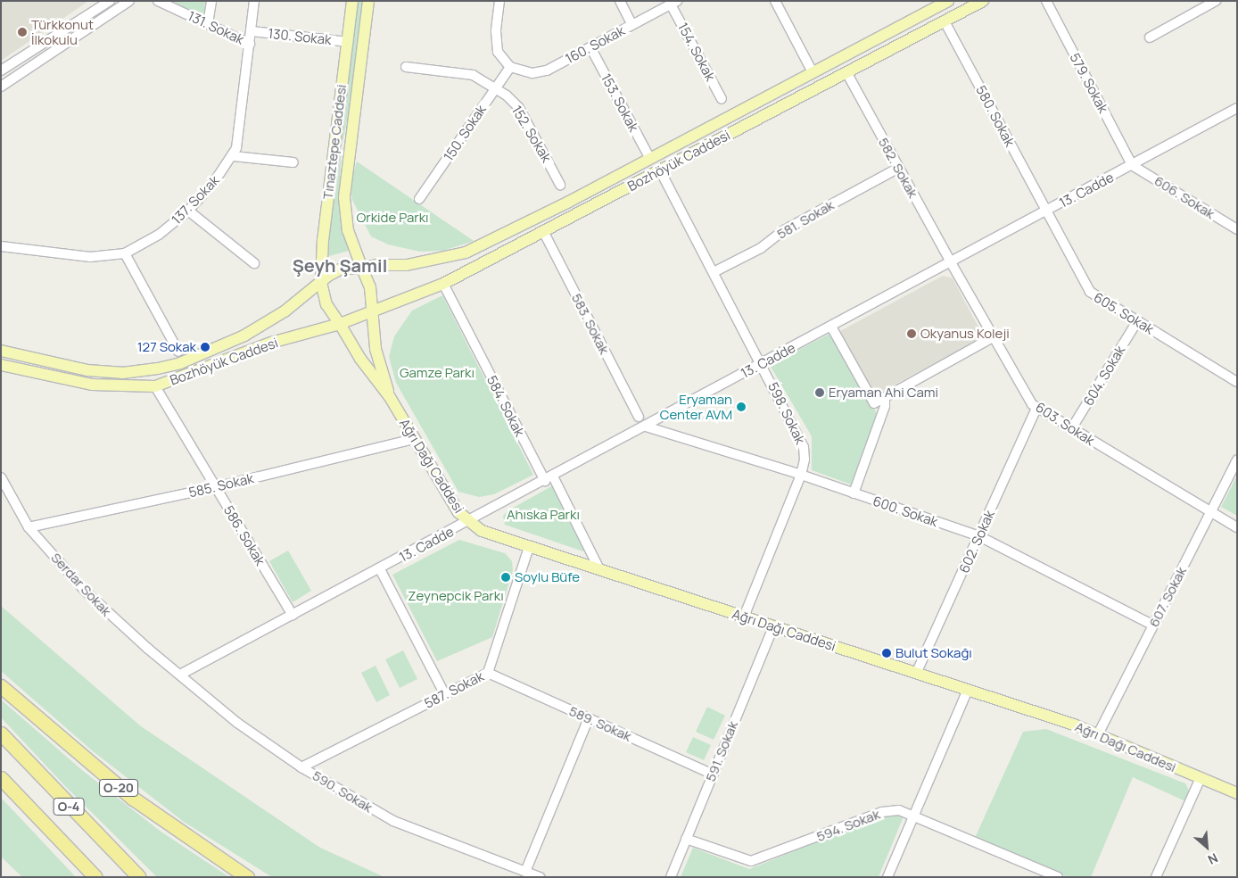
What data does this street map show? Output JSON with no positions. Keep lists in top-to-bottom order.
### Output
{
  "streets": {
    "highway": ["O-20", "O-4"],
    "main road": ["Tınaztepe Caddesi", "Bozhöyük Caddesi", "Ağrı Dağı Caddesi"],
    "street": [
      "131. Sokak",
      "130. Sokak",
      "160. Sokak",
      "154. Sokak",
      "579. Sokak",
      "153. Sokak",
      "580. Sokak",
      "150. Sokak",
      "152. Sokak",
      "582. Sokak",
      "13. Cadde",
      "606. Sokak",
      "137. Sokak",
      "581. Sokak",
      "605. Sokak",
      "583. Sokak",
      "604. Sokak",
      "584. Sokak",
      "598. Sokak",
      "603. Sokak",
      "585. Sokak",
      "600. Sokak",
      "586. Sokak",
      "602. Sokak",
      "Serdar Sokak",
      "607. Sokak",
      "587. Sokak",
      "589. Sokak",
      "591. Sokak",
      "590. Sokak",
      "594. Sokak"
    ]
  },
  "crossings": [
    ["131. Sokak", "137. Sokak"],
    ["130. Sokak", "Tınaztepe Caddesi"],
    ["130. Sokak", "137. Sokak"],
    ["160. Sokak", "154. Sokak"],
    ["160. Sokak", "153. Sokak"],
    ["160. Sokak", "150. Sokak"],
    ["579. Sokak", "13. Cadde"],
    ["579. Sokak", "606. Sokak"],
    ["153. Sokak", "Bozhöyük Caddesi"],
    ["580. Sokak", "Bozhöyük Caddesi"],
    ["580. Sokak", "13. Cadde"],
    ["580. Sokak", "605. Sokak"],
    ["150. Sokak", "152. Sokak"],
    ["Tınaztepe Caddesi", "Bozhöyük Caddesi"],
    ["Tınaztepe Caddesi", "Ağrı Dağı Caddesi"],
    ["Bozhöyük Caddesi", "582. Sokak"],
    ["Bozhöyük Caddesi", "583. Sokak"],
    ["Bozhöyük Caddesi", "584. Sokak"],
    ["Bozhöyük Caddesi", "598. Sokak"],
    ["Bozhöyük Caddesi", "Ağrı Dağı Caddesi"],
    ["Bozhöyük Caddesi", "586. Sokak"],
    ["582. Sokak", "13. Cadde"],
    ["582. Sokak", "581. Sokak"],
    ["582. Sokak", "603. Sokak"],
    ["13. Cadde", "606. Sokak"],
    ["13. Cadde", "605. Sokak"],
    ["13. Cadde", "584. Sokak"],
    ["13. Cadde", "598. Sokak"],
    ["13. Cadde", "603. Sokak"],
    ["13. Cadde", "Ağrı Dağı Caddesi"],
    ["13. Cadde", "600. Sokak"],
    ["13. Cadde", "586. Sokak"],
    ["13. Cadde", "Serdar Sokak"],
    ["13. Cadde", "590. Sokak"],
    ["581. Sokak", "598. Sokak"],
    ["605. Sokak", "604. Sokak"],
    ["604. Sokak", "603. Sokak"],
    ["598. Sokak", "Ağrı Dağı Caddesi"],
    ["598. Sokak", "600. Sokak"],
    ["603. Sokak", "602. Sokak"],
    ["603. Sokak", "607. Sokak"],
    ["Ağrı Dağı Caddesi", "585. Sokak"],
    ["Ağrı Dağı Caddesi", "602. Sokak"],
    ["Ağrı Dağı Caddesi", "607. Sokak"],
    ["Ağrı Dağı Caddesi", "587. Sokak"],
    ["Ağrı Dağı Caddesi", "591. Sokak"],
    ["585. Sokak", "586. Sokak"],
    ["585. Sokak", "Serdar Sokak"],
    ["600. Sokak", "602. Sokak"],
    ["600. Sokak", "607. Sokak"],
    ["Serdar Sokak", "590. Sokak"],
    ["587. Sokak", "589. Sokak"],
    ["587. Sokak", "590. Sokak"],
    ["589. Sokak", "591. Sokak"],
    ["591. Sokak", "594. Sokak"]
  ],
  "districts": ["Şeyh Şamil"],
  "parks": [
    "Orkide Parkı",
    "Gamze Parkı",
    "Ahıska Parkı",
    "Zeynepcik Parkı"
  ],
  "places": [
    "Türkkonut İlkokulu",
    "Okyanus Koleji",
    "127 Sokak",
    "Eryaman Ahi Cami",
    "Eryaman Center AVM",
    "Soylu Büfe",
    "Bulut Sokağı"
  ],
  "north": "bottom right"
}
